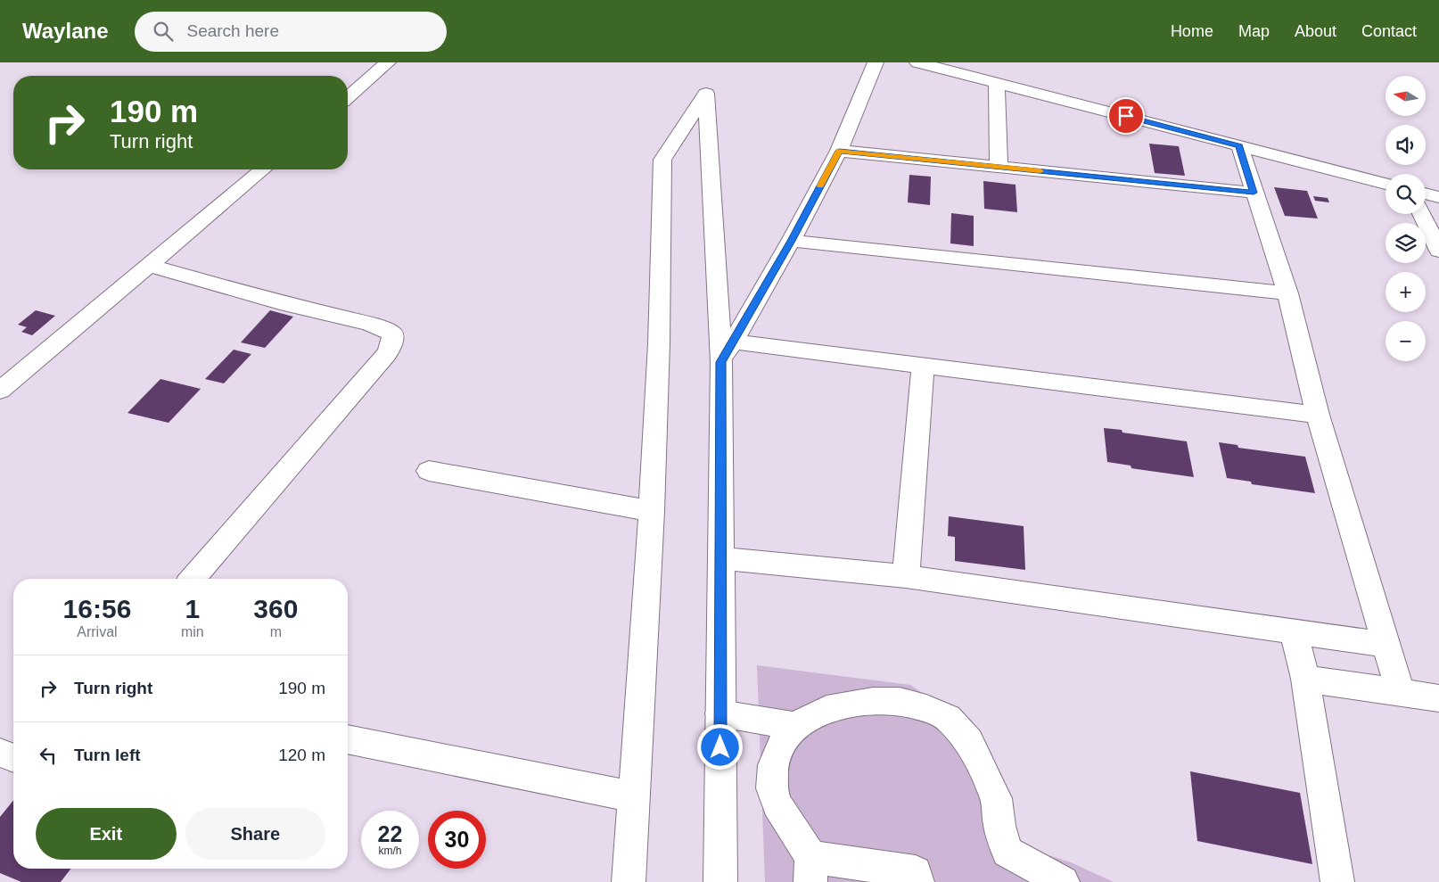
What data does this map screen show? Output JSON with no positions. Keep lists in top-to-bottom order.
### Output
{
  "north": "left",
  "page": {
    "header": "Waylane",
    "search": "Search here",
    "nav": [
      "Home",
      "Map",
      "About",
      "Contact"
    ],
    "map_buttons": ["+", "−"],
    "turn": ["190 m", "Turn right"],
    "eta": [
      "16:56",
      "Arrival",
      "1",
      "min",
      "360",
      "m"
    ],
    "list": [
      {
        "name": "Turn right",
        "value": "190 m"
      },
      {
        "name": "Turn left",
        "value": "120 m"
      }
    ],
    "buttons": ["Exit", "Share"],
    "speed": "22 km/h",
    "limit": "30"
  }
}
